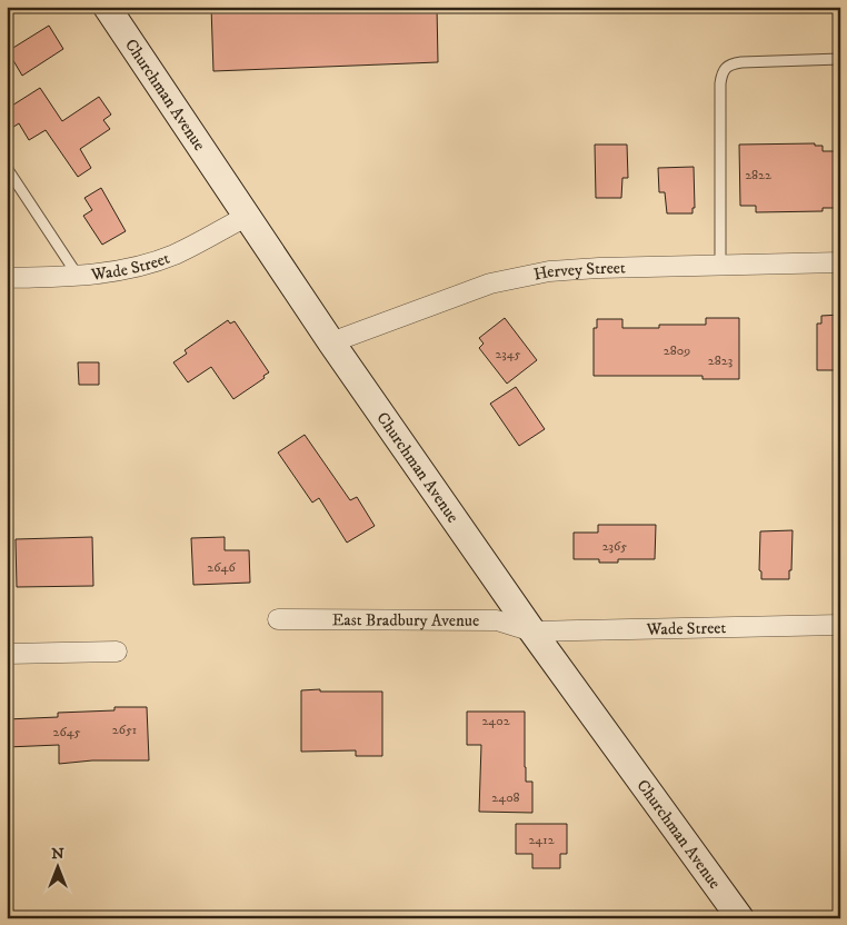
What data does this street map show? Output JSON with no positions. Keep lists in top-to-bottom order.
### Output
{
  "streets": {
    "main road": ["Churchman Avenue"],
    "street": ["Wade Street", "Hervey Street", "East Bradbury Avenue"]
  },
  "crossings": [
    ["Churchman Avenue", "Wade Street"],
    ["Churchman Avenue", "Hervey Street"],
    ["Churchman Avenue", "East Bradbury Avenue"],
    ["Wade Street", "East Bradbury Avenue"]
  ],
  "house_numbers": [
    "2822",
    "2809",
    "2345",
    "2823",
    "2365",
    "2646",
    "2402",
    "2651",
    "2645",
    "2408",
    "2412"
  ],
  "north": "top"
}
